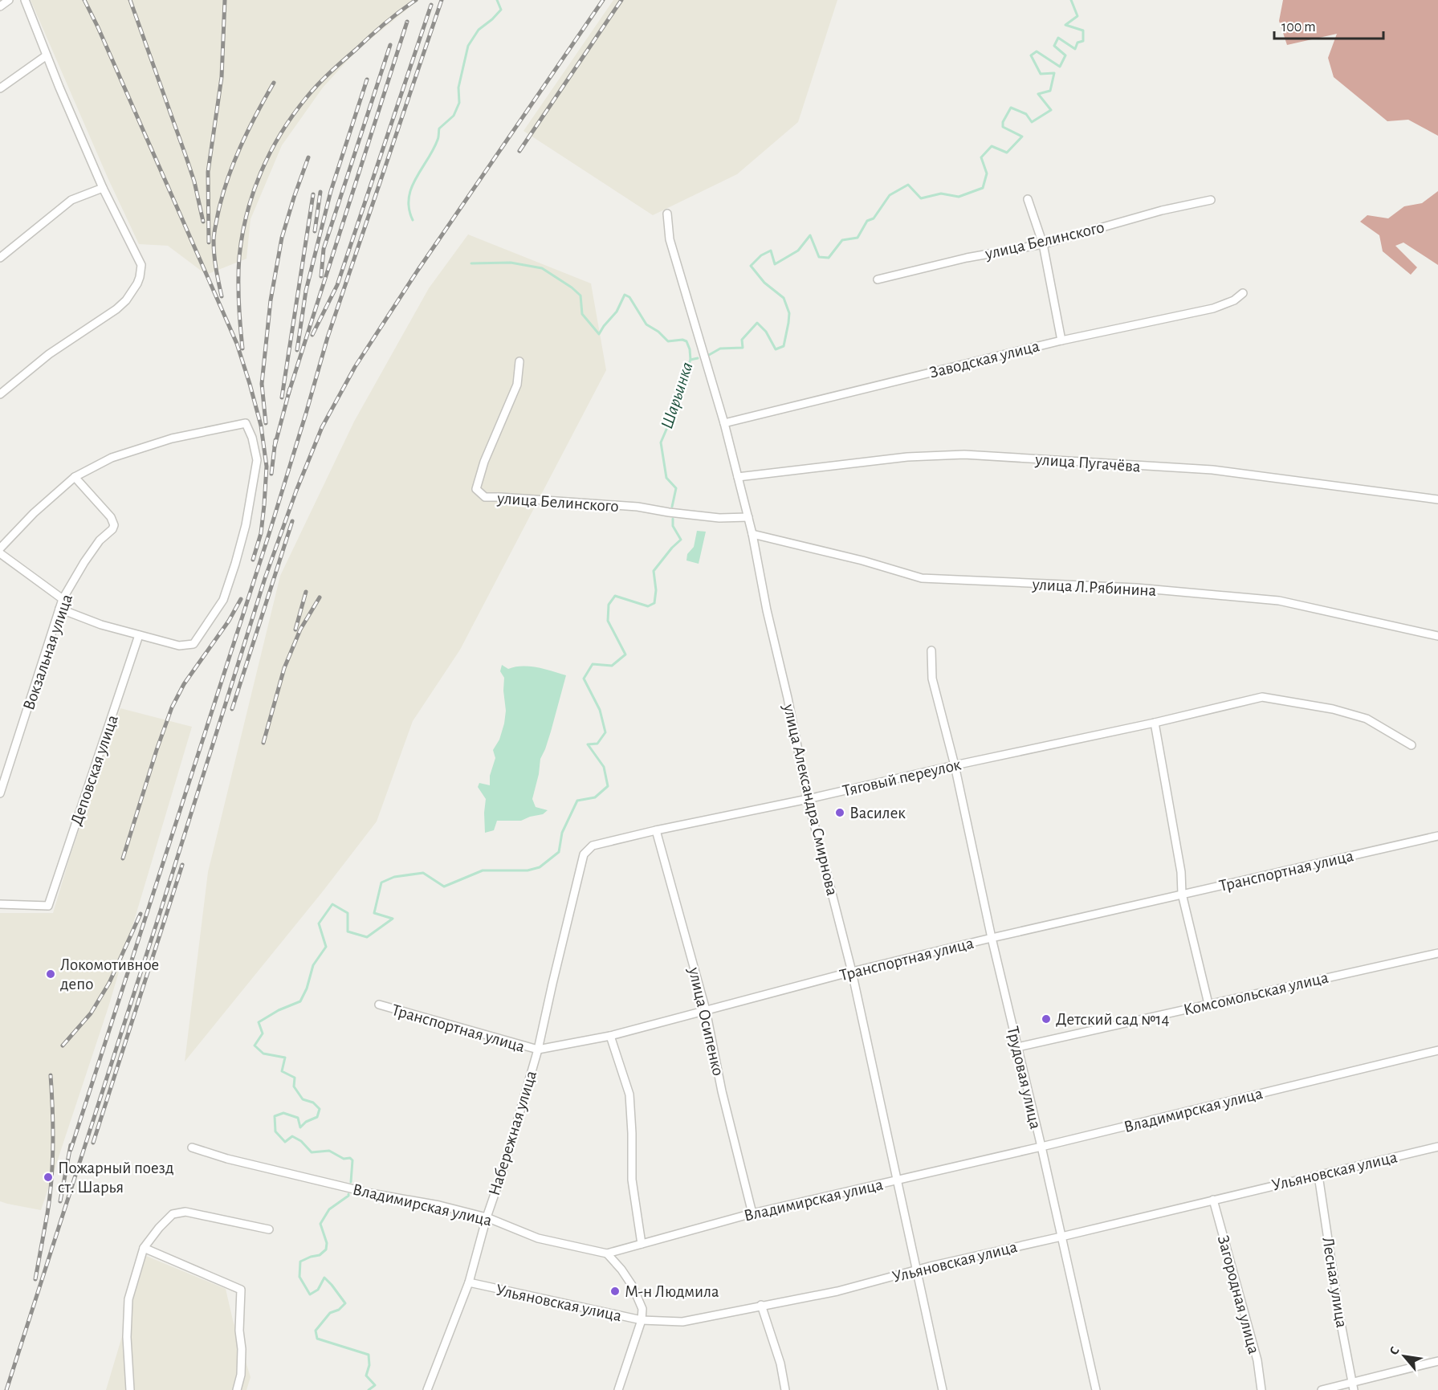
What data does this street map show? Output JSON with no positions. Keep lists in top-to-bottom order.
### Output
{
  "streets": {
    "street": [
      "улица Белинского",
      "Заводская улица",
      "улица Пугачёва",
      "улица Л.Рябинина",
      "Вокзальная улица",
      "Деповская улица",
      "Тяговый переулок",
      "улица Александра Смирнова",
      "Транспортная улица",
      "Комсомольская улица",
      "улица Осипенко",
      "Трудовая улица",
      "Владимирская улица",
      "Набережная улица",
      "Ульяновская улица",
      "Лесная улица",
      "Загородная улица"
    ]
  },
  "crossings": [
    ["улица Белинского", "улица Александра Смирнова"],
    ["Заводская улица", "улица Александра Смирнова"],
    ["улица Пугачёва", "улица Александра Смирнова"],
    ["улица Л.Рябинина", "улица Александра Смирнова"],
    ["Тяговый переулок", "улица Александра Смирнова"],
    ["Тяговый переулок", "улица Осипенко"],
    ["Тяговый переулок", "Трудовая улица"],
    ["Тяговый переулок", "Набережная улица"],
    ["улица Александра Смирнова", "Транспортная улица"],
    ["улица Александра Смирнова", "Владимирская улица"],
    ["улица Александра Смирнова", "Ульяновская улица"],
    ["Транспортная улица", "улица Осипенко"],
    ["Транспортная улица", "Трудовая улица"],
    ["Транспортная улица", "Набережная улица"],
    ["Комсомольская улица", "Трудовая улица"],
    ["улица Осипенко", "Владимирская улица"],
    ["Трудовая улица", "Владимирская улица"],
    ["Трудовая улица", "Ульяновская улица"],
    ["Владимирская улица", "Набережная улица"],
    ["Набережная улица", "Ульяновская улица"],
    ["Ульяновская улица", "Лесная улица"],
    ["Ульяновская улица", "Загородная улица"]
  ],
  "water": ["Шарьинка"],
  "places": [
    "Василек",
    "Локомотивное депо",
    "Детский сад №14",
    "Пожарный поезд ст. Шарья",
    "М-н Людмила"
  ],
  "scale_bar": "100 m",
  "north": "top left"
}
